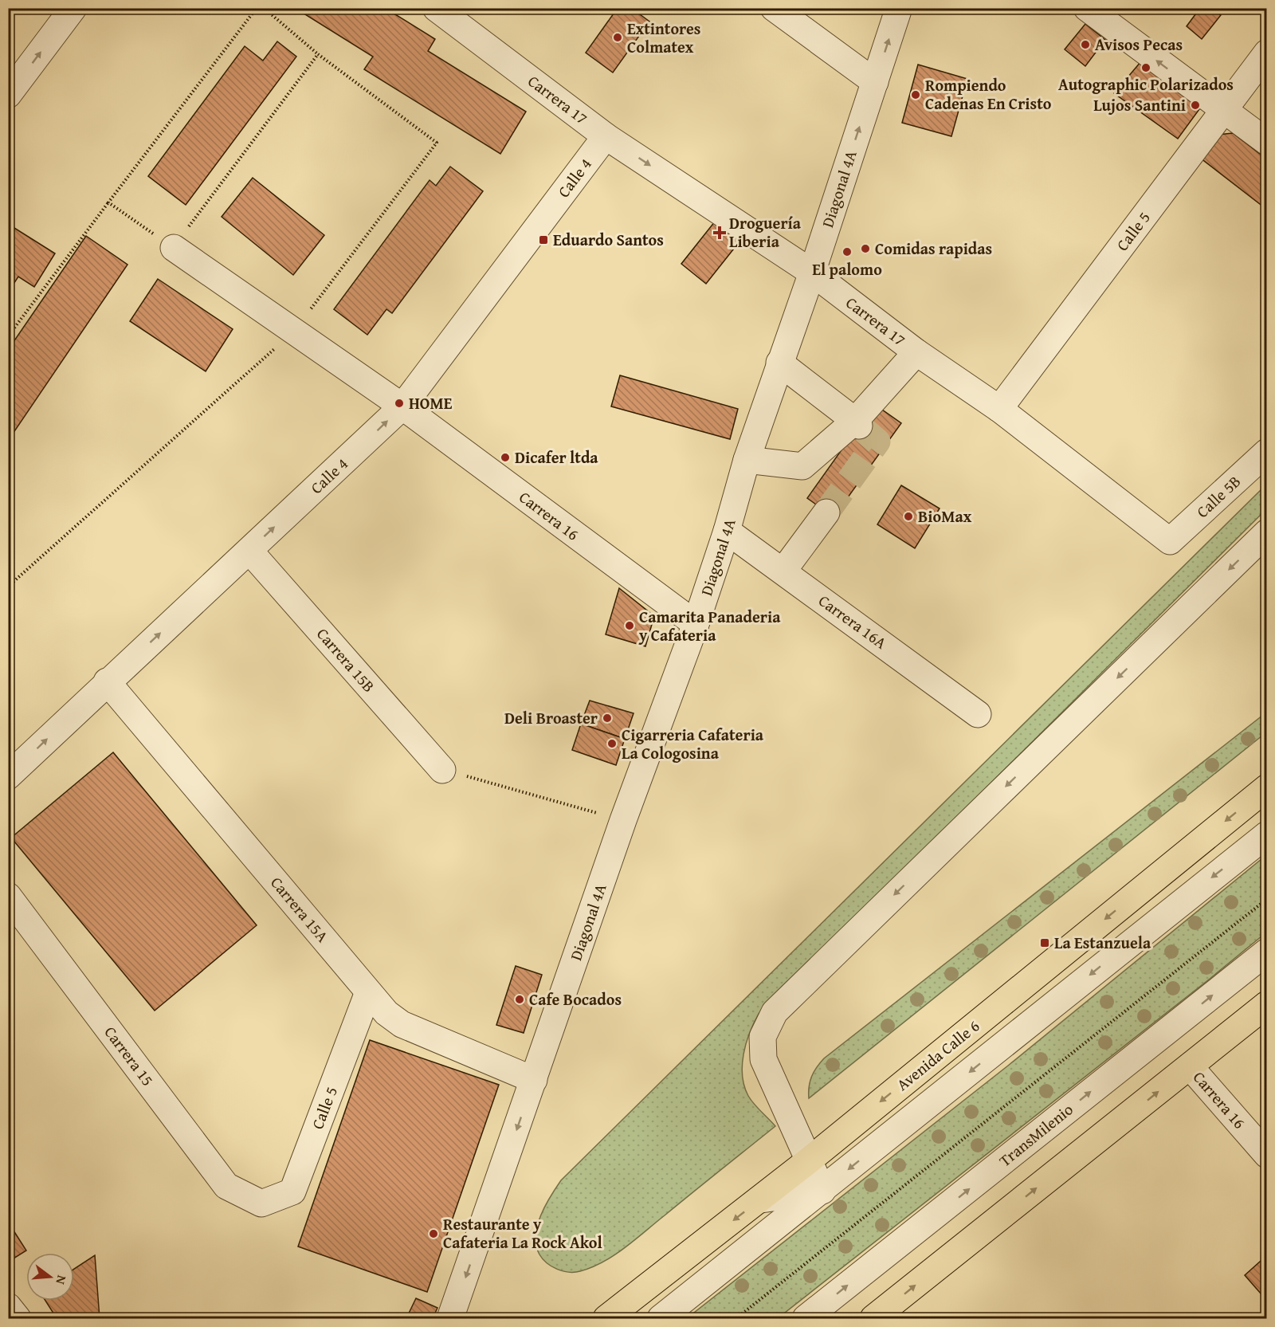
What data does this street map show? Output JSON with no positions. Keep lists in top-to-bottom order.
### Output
{
  "streets": {
    "main road": ["Avenida Calle 6"],
    "street": [
      "Carrera 17",
      "Calle 4",
      "Diagonal 4A",
      "Calle 5",
      "Calle 5B",
      "Carrera 16",
      "Carrera 16A",
      "Carrera 15B",
      "Carrera 15A",
      "Carrera 15",
      "TransMilenio"
    ]
  },
  "crossings": [
    ["Carrera 17", "Calle 4"],
    ["Carrera 17", "Diagonal 4A"],
    ["Carrera 17", "Calle 5"],
    ["Carrera 17", "Calle 5B"],
    ["Calle 4", "Carrera 16"],
    ["Calle 4", "Carrera 15B"],
    ["Calle 4", "Carrera 15A"],
    ["Diagonal 4A", "Carrera 16"],
    ["Diagonal 4A", "Carrera 16A"],
    ["Diagonal 4A", "Carrera 15A"],
    ["Calle 5", "Carrera 15A"],
    ["Calle 5", "Carrera 15"]
  ],
  "one_way": ["Calle 4"],
  "places": {
    "other": [
      "Extintores Colmatex",
      "Avisos Pecas",
      "Autographic Polarizados",
      "Rompiendo Cadenas En Cristo",
      "Lujos Santini",
      "Comidas rapidas",
      "El palomo",
      "HOME",
      "Dicafer ltda",
      "BioMax",
      "Camarita Panaderia y Cafateria",
      "Deli Broaster",
      "Cigarreria Cafateria La Cologosina",
      "Cafe Bocados",
      "Restaurante y Cafateria La Rock Akol"
    ],
    "health": ["Droguería Liberia"],
    "transit": ["Eduardo Santos", "La Estanzuela"]
  },
  "north": "right"
}
